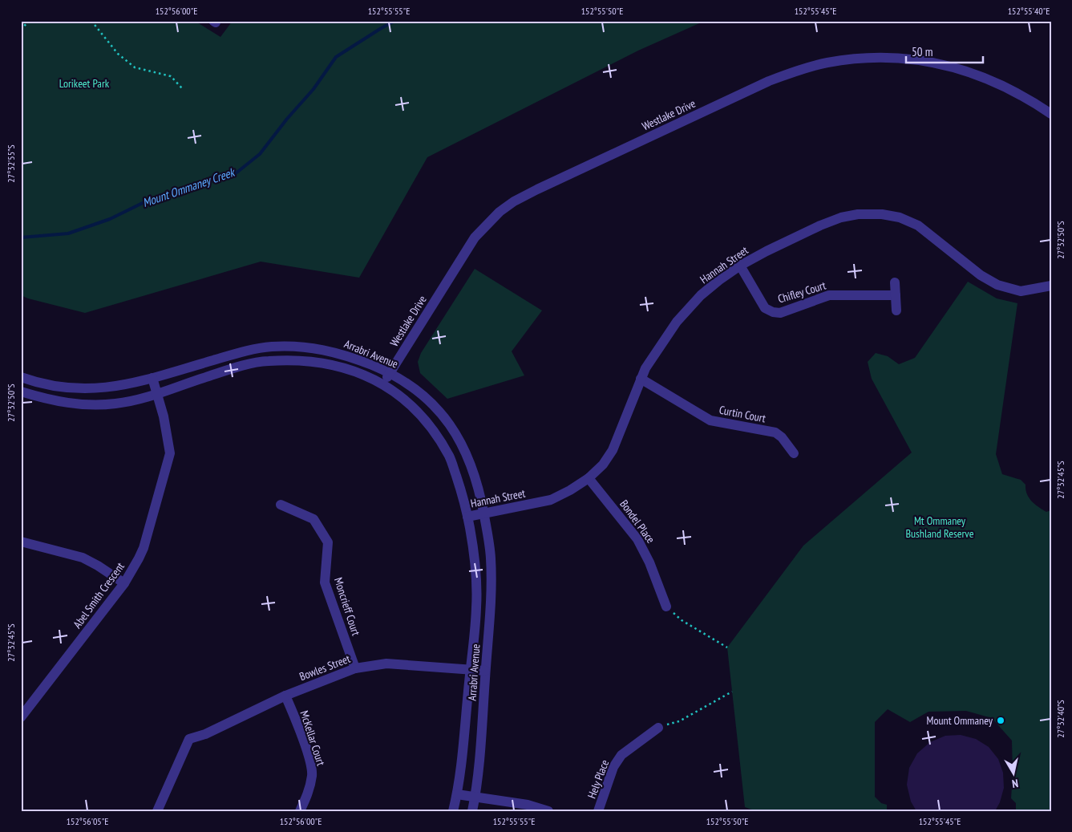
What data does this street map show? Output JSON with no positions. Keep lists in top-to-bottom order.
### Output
{
  "streets": {
    "street": [
      "Westlake Drive",
      "Hannah Street",
      "Chifley Court",
      "Arrabri Avenue",
      "Curtin Court",
      "Bondel Place",
      "Abel Smith Crescent",
      "Moncrieff Court",
      "Bowles Street",
      "McKellar Court",
      "Hely Place"
    ]
  },
  "crossings": [
    ["Westlake Drive", "Arrabri Avenue"],
    ["Hannah Street", "Chifley Court"],
    ["Hannah Street", "Arrabri Avenue"],
    ["Hannah Street", "Curtin Court"],
    ["Hannah Street", "Bondel Place"],
    ["Arrabri Avenue", "Abel Smith Crescent"],
    ["Arrabri Avenue", "Bowles Street"],
    ["Moncrieff Court", "Bowles Street"],
    ["Bowles Street", "McKellar Court"]
  ],
  "water": ["Mount Ommaney Creek"],
  "parks": ["Lorikeet Park", "Mt Ommaney Bushland Reserve"],
  "places": ["Mount Ommaney"],
  "scale_bar": "50 m",
  "north": "bottom",
  "coordinates": [
    "152°56'00\"E",
    "152°55'55\"E",
    "152°55'50\"E",
    "152°55'45\"E",
    "152°55'40\"E",
    "27°32'55\"S",
    "27°32'50\"S",
    "27°32'45\"S",
    "27°32'40\"S",
    "152°56'05\"E"
  ]
}
